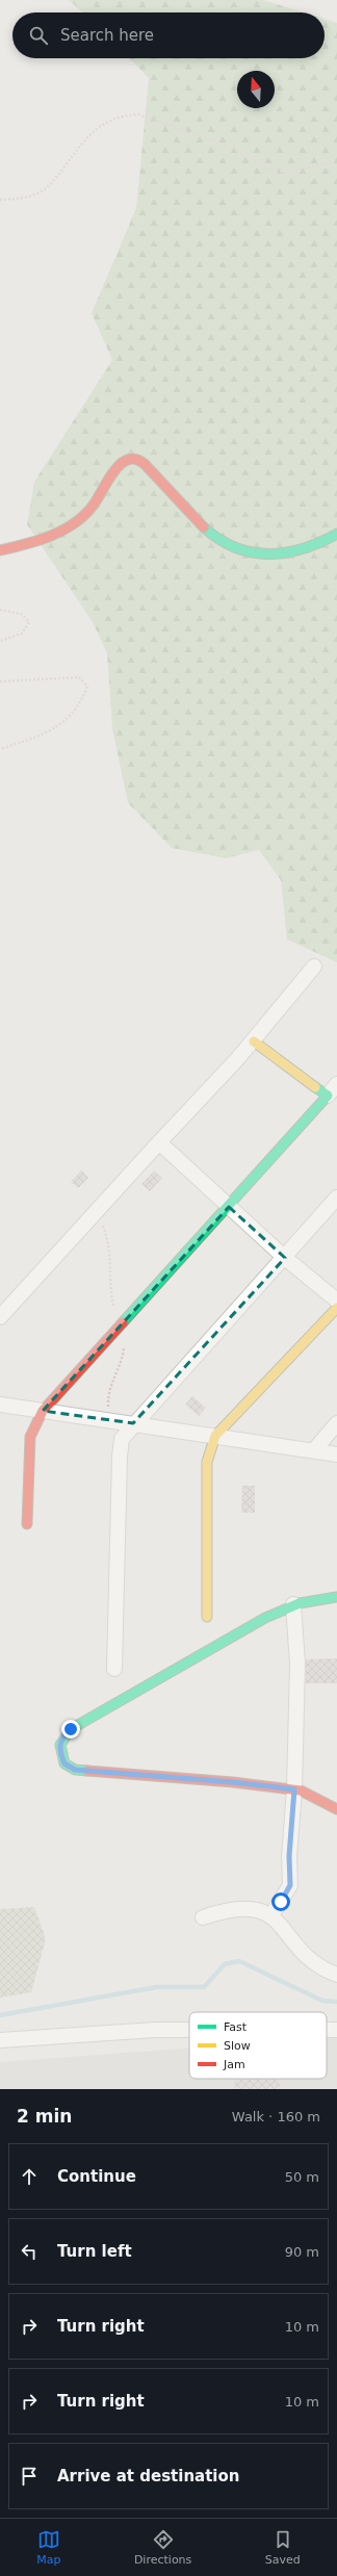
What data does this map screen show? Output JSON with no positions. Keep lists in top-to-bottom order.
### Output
{
  "legend": ["Fast", "Slow", "Jam"],
  "north": "top",
  "page": {
    "search": "Search here",
    "heading": ["2 min", "Walk · 160 m"],
    "list": [
      ["Continue", "50 m"],
      ["Turn left", "90 m"],
      ["Turn right", "10 m"],
      ["Turn right", "10 m"],
      "Arrive at destination"
    ],
    "nav": ["Map", "Directions", "Saved"]
  }
}
